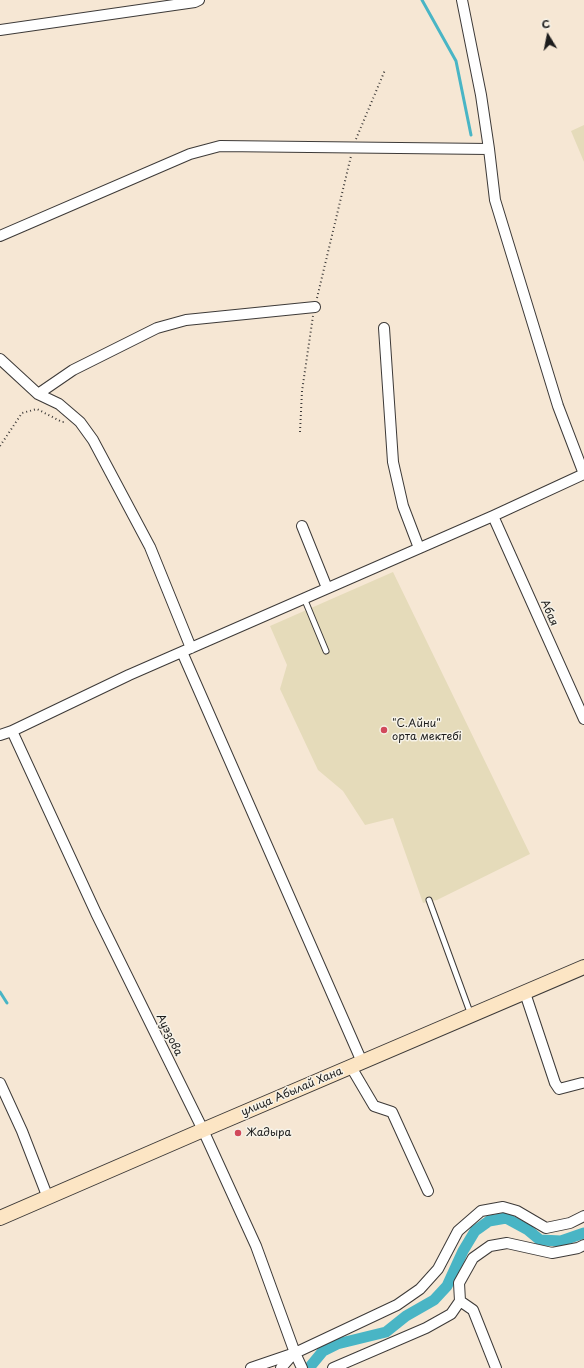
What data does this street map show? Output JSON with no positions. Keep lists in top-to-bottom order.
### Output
{
  "streets": {
    "main road": ["улица Абылай Хана"],
    "street": ["Абая", "Ауэзова"]
  },
  "crossings": [
    ["Ауэзова", "улица Абылай Хана"]
  ],
  "places": ["\"С.Айни\" орта мектебі", "Жадыра"],
  "north": "top"
}
